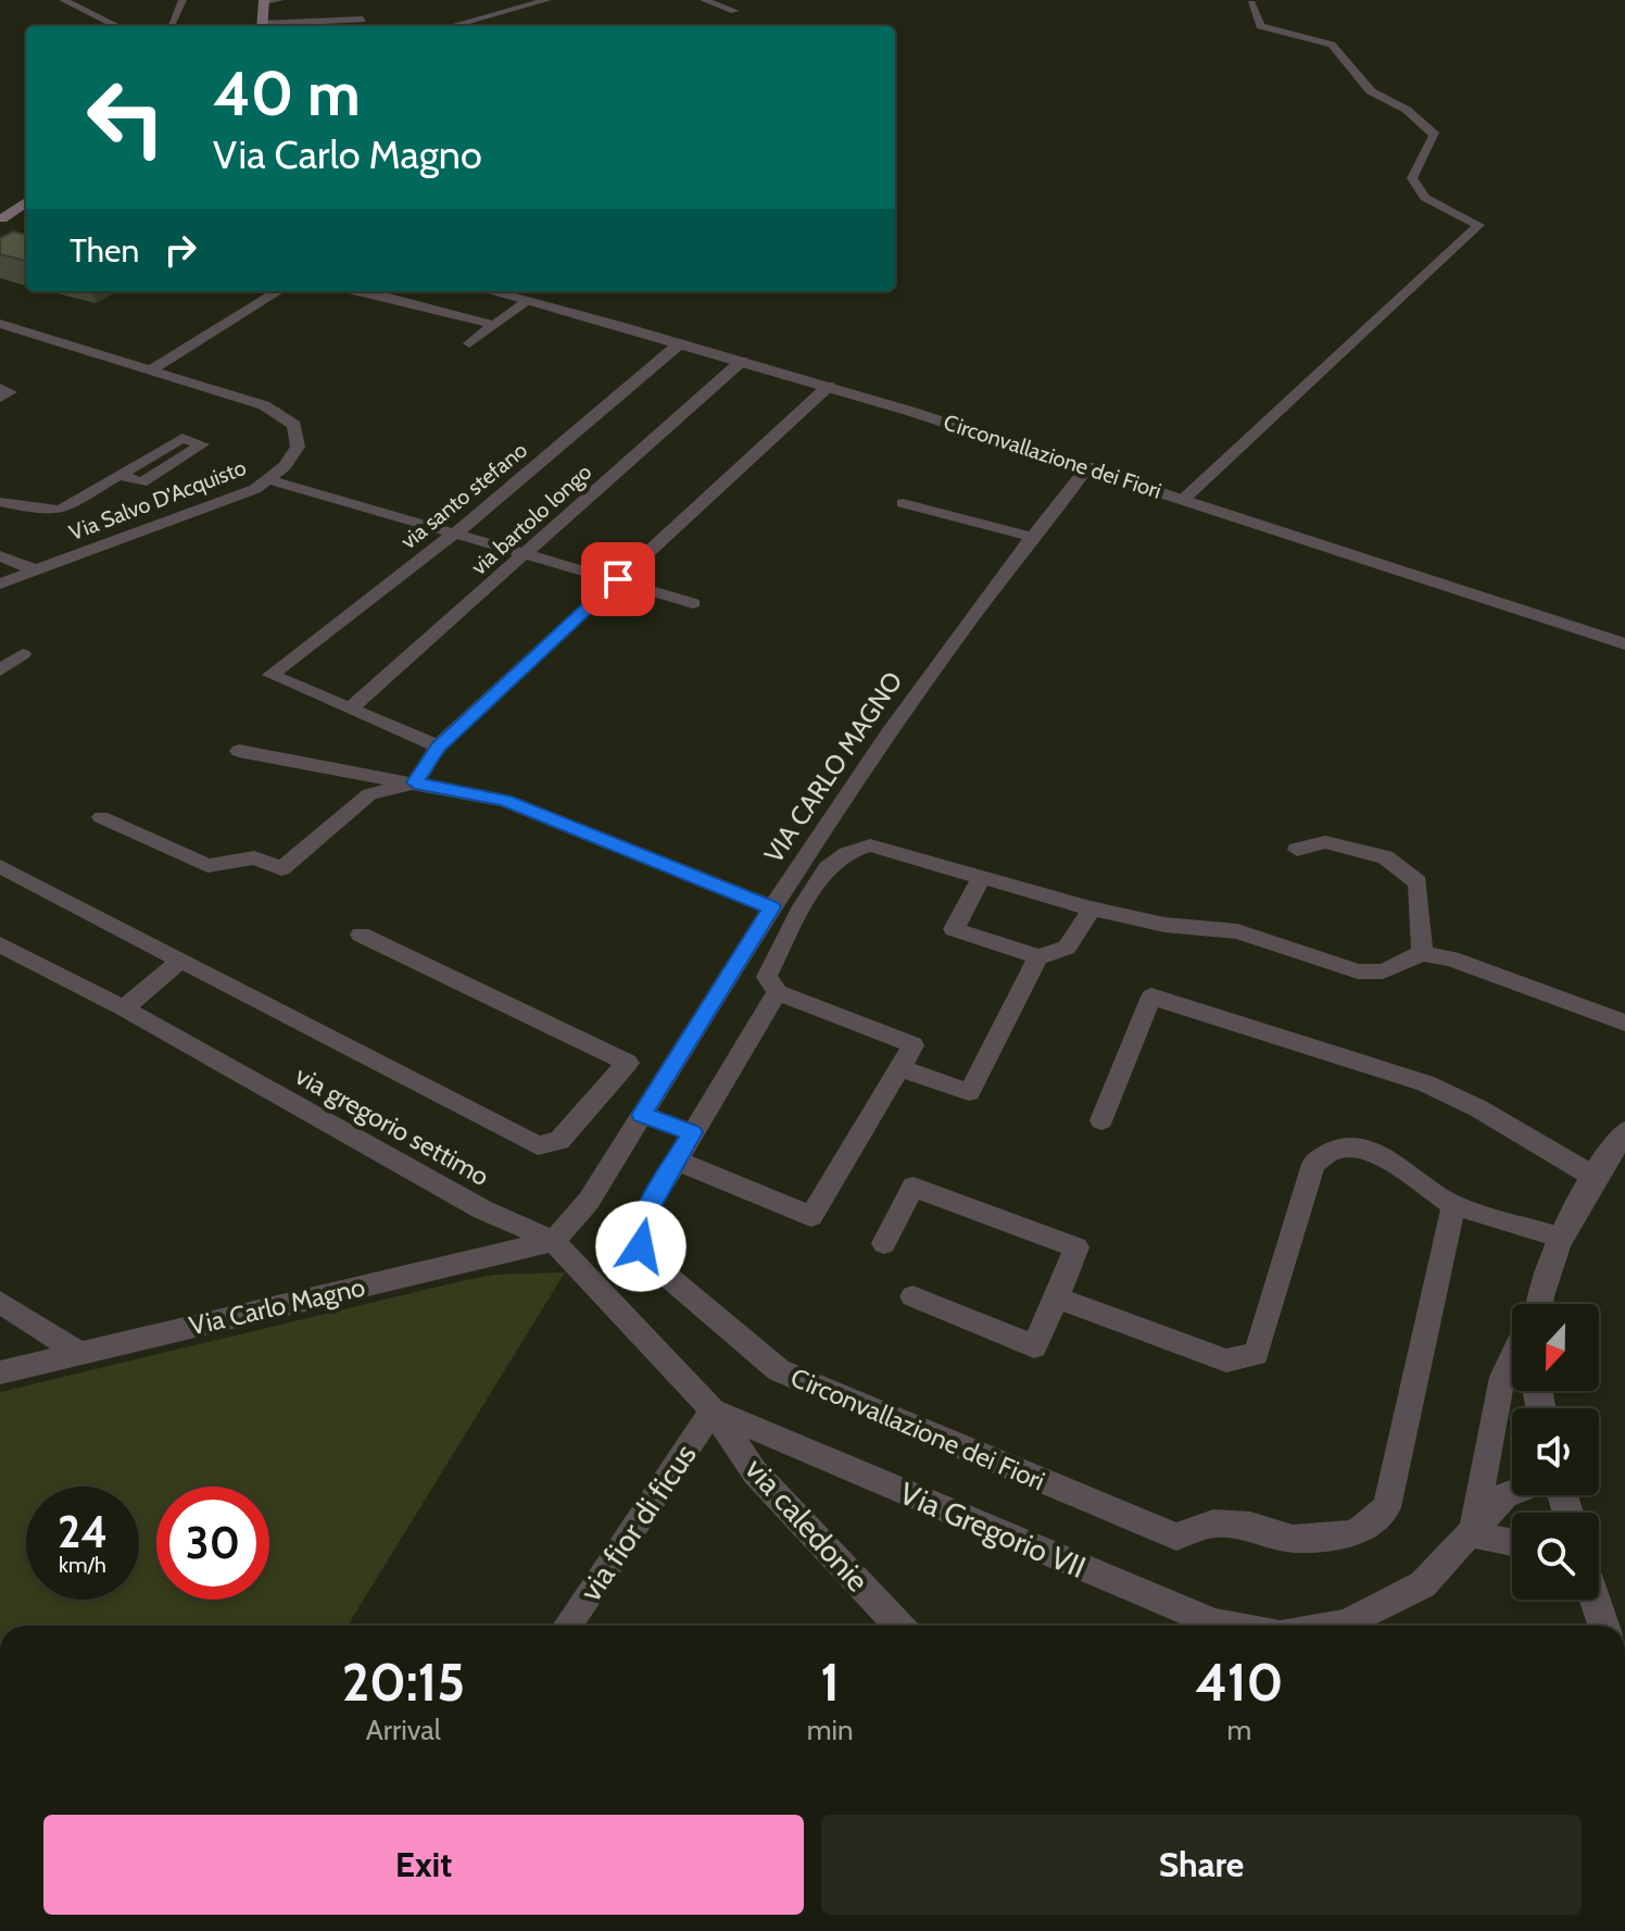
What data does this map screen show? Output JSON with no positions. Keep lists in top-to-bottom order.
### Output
{
  "streets": {
    "street": [
      "Circonvallazione dei Fiori",
      "via santo stefano",
      "Via Salvo D'Acquisto",
      "via bartolo longo",
      "VIA CARLO MAGNO",
      "via gregorio settimo",
      "Via Carlo Magno",
      "via fior di ficus",
      "via caledonie",
      "Via Gregorio VII"
    ]
  },
  "crossings": [
    ["Circonvallazione dei Fiori", "via santo stefano"],
    ["Circonvallazione dei Fiori", "via bartolo longo"],
    ["Circonvallazione dei Fiori", "VIA CARLO MAGNO"],
    ["via santo stefano", "via bartolo longo"],
    ["VIA CARLO MAGNO", "via gregorio settimo"],
    ["VIA CARLO MAGNO", "Via Carlo Magno"],
    ["via gregorio settimo", "Via Carlo Magno"],
    ["via gregorio settimo", "via fior di ficus"],
    ["via gregorio settimo", "via caledonie"],
    ["via gregorio settimo", "Via Gregorio VII"],
    ["via fior di ficus", "via caledonie"],
    ["via fior di ficus", "Via Gregorio VII"],
    ["via caledonie", "Via Gregorio VII"]
  ],
  "north": "bottom",
  "page": {
    "turn": ["40 m", "Via Carlo Magno"],
    "then": "Then",
    "speed": "24 km/h",
    "limit": "30",
    "eta": [
      "20:15",
      "Arrival",
      "1",
      "min",
      "410",
      "m"
    ],
    "buttons": ["Exit", "Share"]
  }
}
